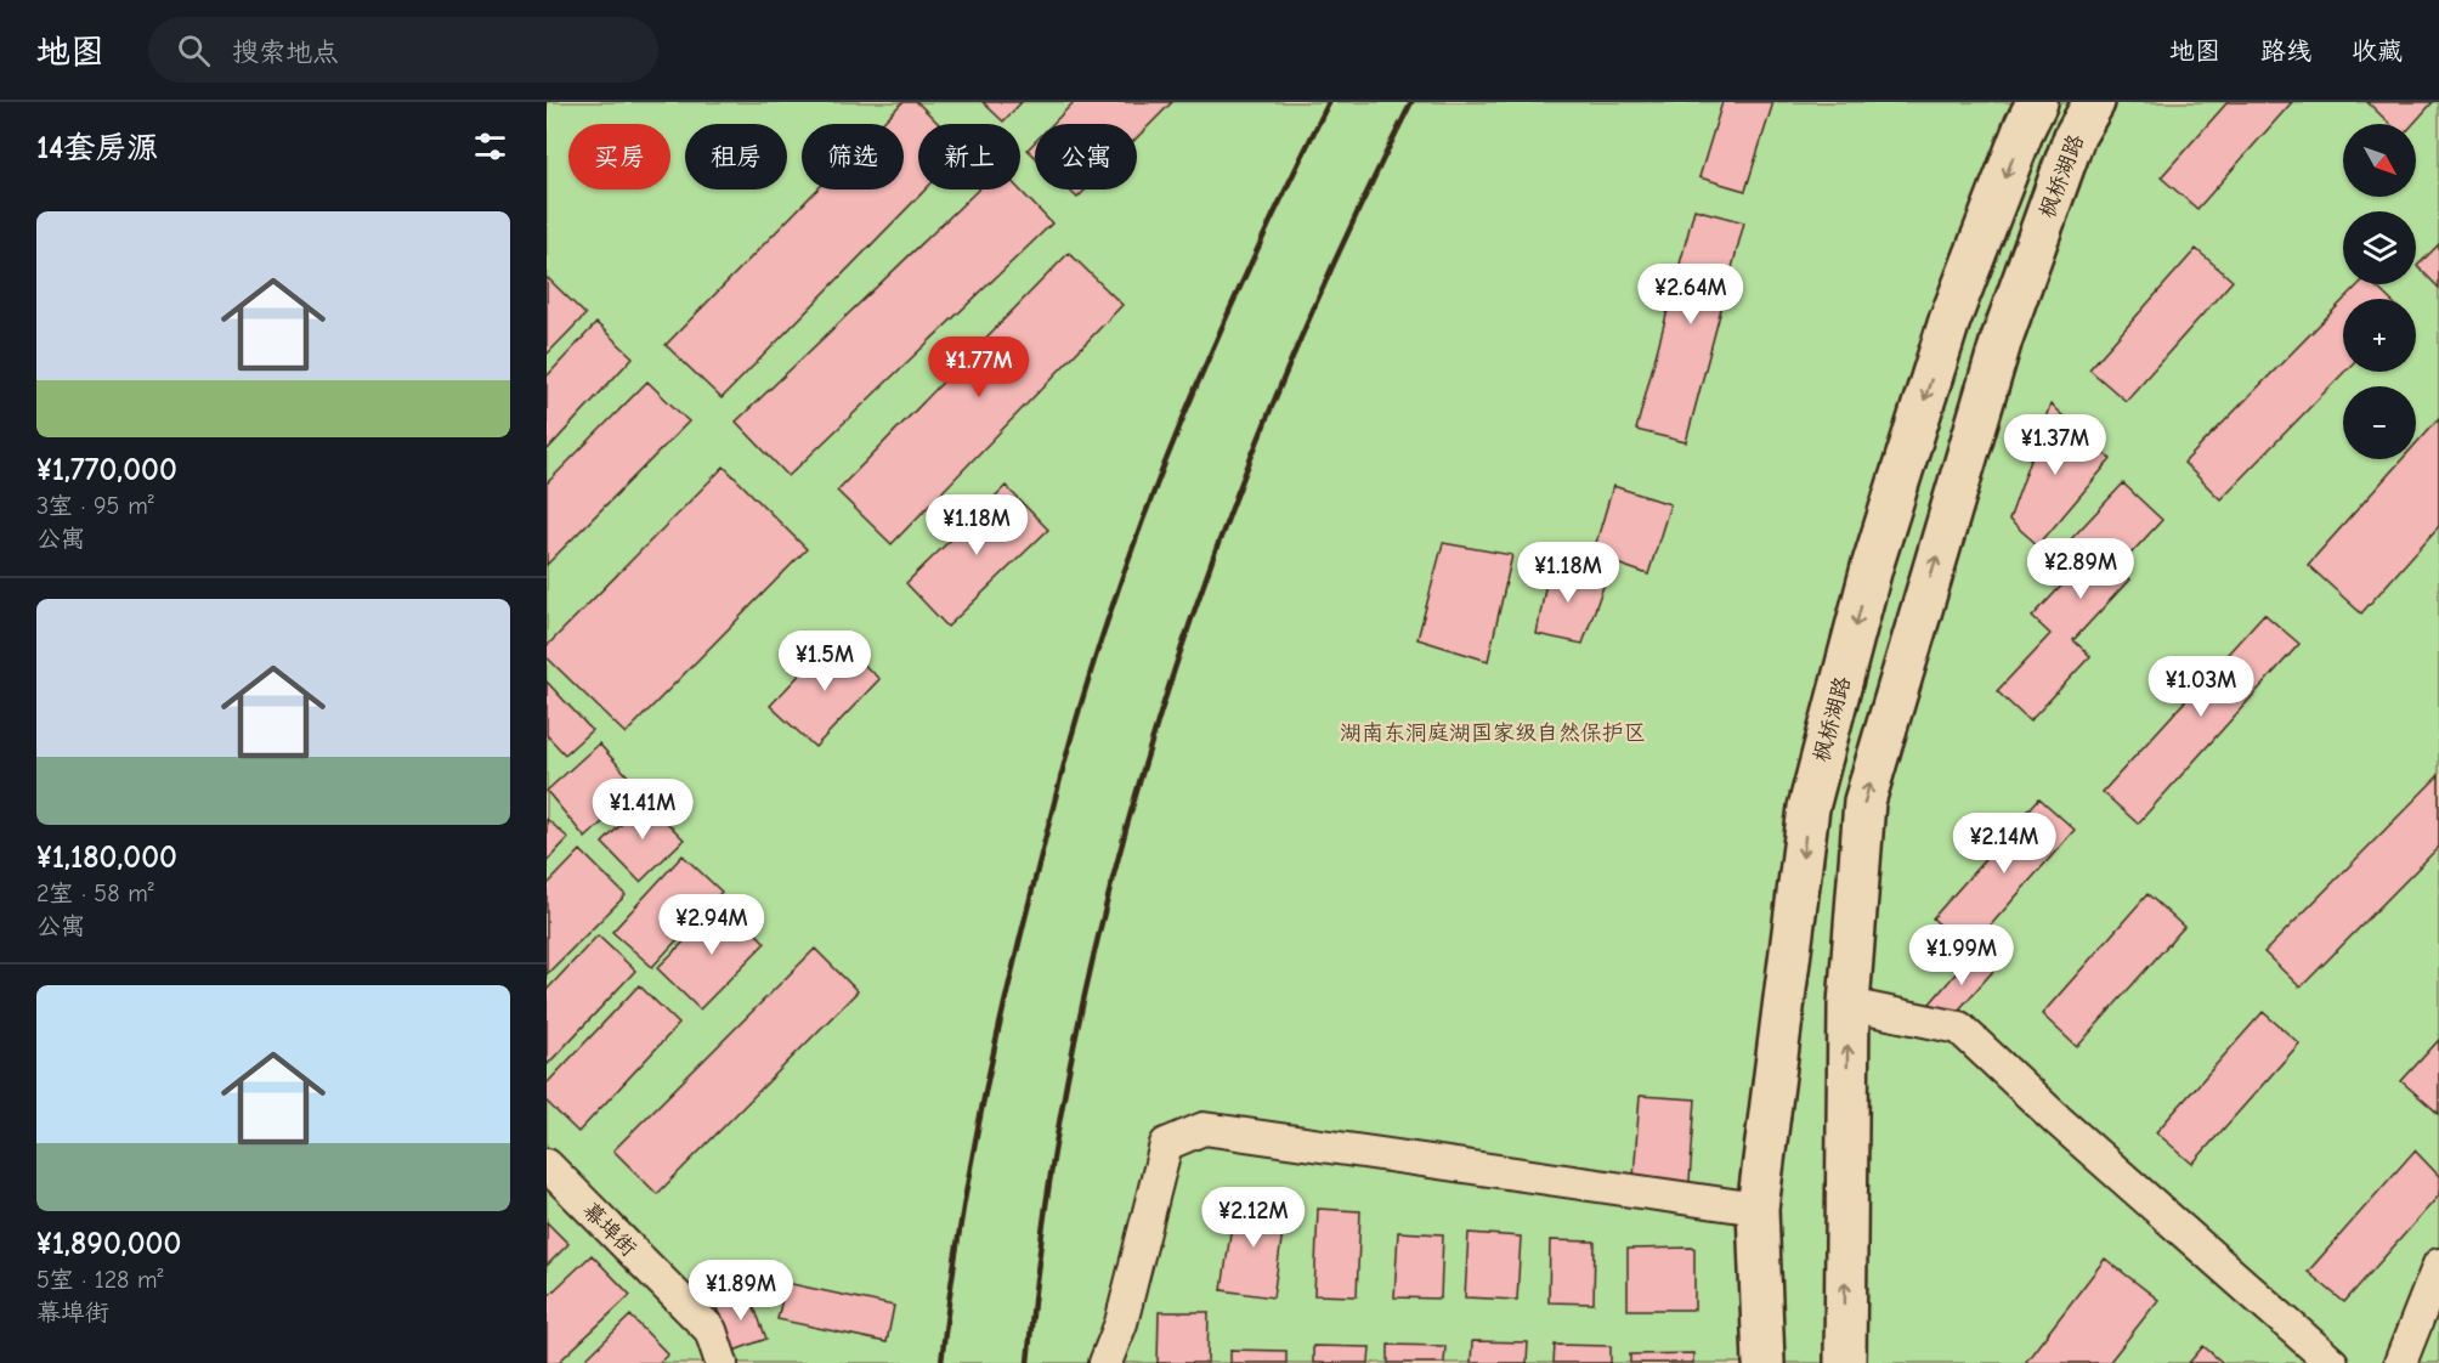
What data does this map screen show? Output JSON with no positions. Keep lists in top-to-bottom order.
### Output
{
  "streets": {
    "main road": ["枫桥湖路"],
    "street": ["幕埠街"]
  },
  "parks": ["湖南东洞庭湖国家级自然保护区"],
  "north": "bottom right",
  "page": {
    "header": "地图",
    "search": "搜索地点",
    "nav": ["地图", "路线", "收藏"],
    "heading": "14套房源",
    "map_buttons": ["+", "−"],
    "chip": [
      "买房",
      "租房",
      "筛选",
      "新上",
      "公寓"
    ],
    "list": [
      {
        "name": "¥1,770,000",
        "note": "3室 · 95 m² · 公寓"
      },
      {
        "name": "¥1,180,000",
        "note": "2室 · 58 m² · 公寓"
      },
      {
        "name": "¥1,890,000",
        "note": "5室 · 128 m² · 幕埠街"
      }
    ],
    "price": [
      "¥2.64M",
      "¥1.77M",
      "¥1.37M",
      "¥1.18M",
      "¥2.89M",
      "¥1.18M",
      "¥1.5M",
      "¥1.03M",
      "¥1.41M",
      "¥2.14M",
      "¥2.94M",
      "¥1.99M",
      "¥2.12M",
      "¥1.89M"
    ]
  }
}
